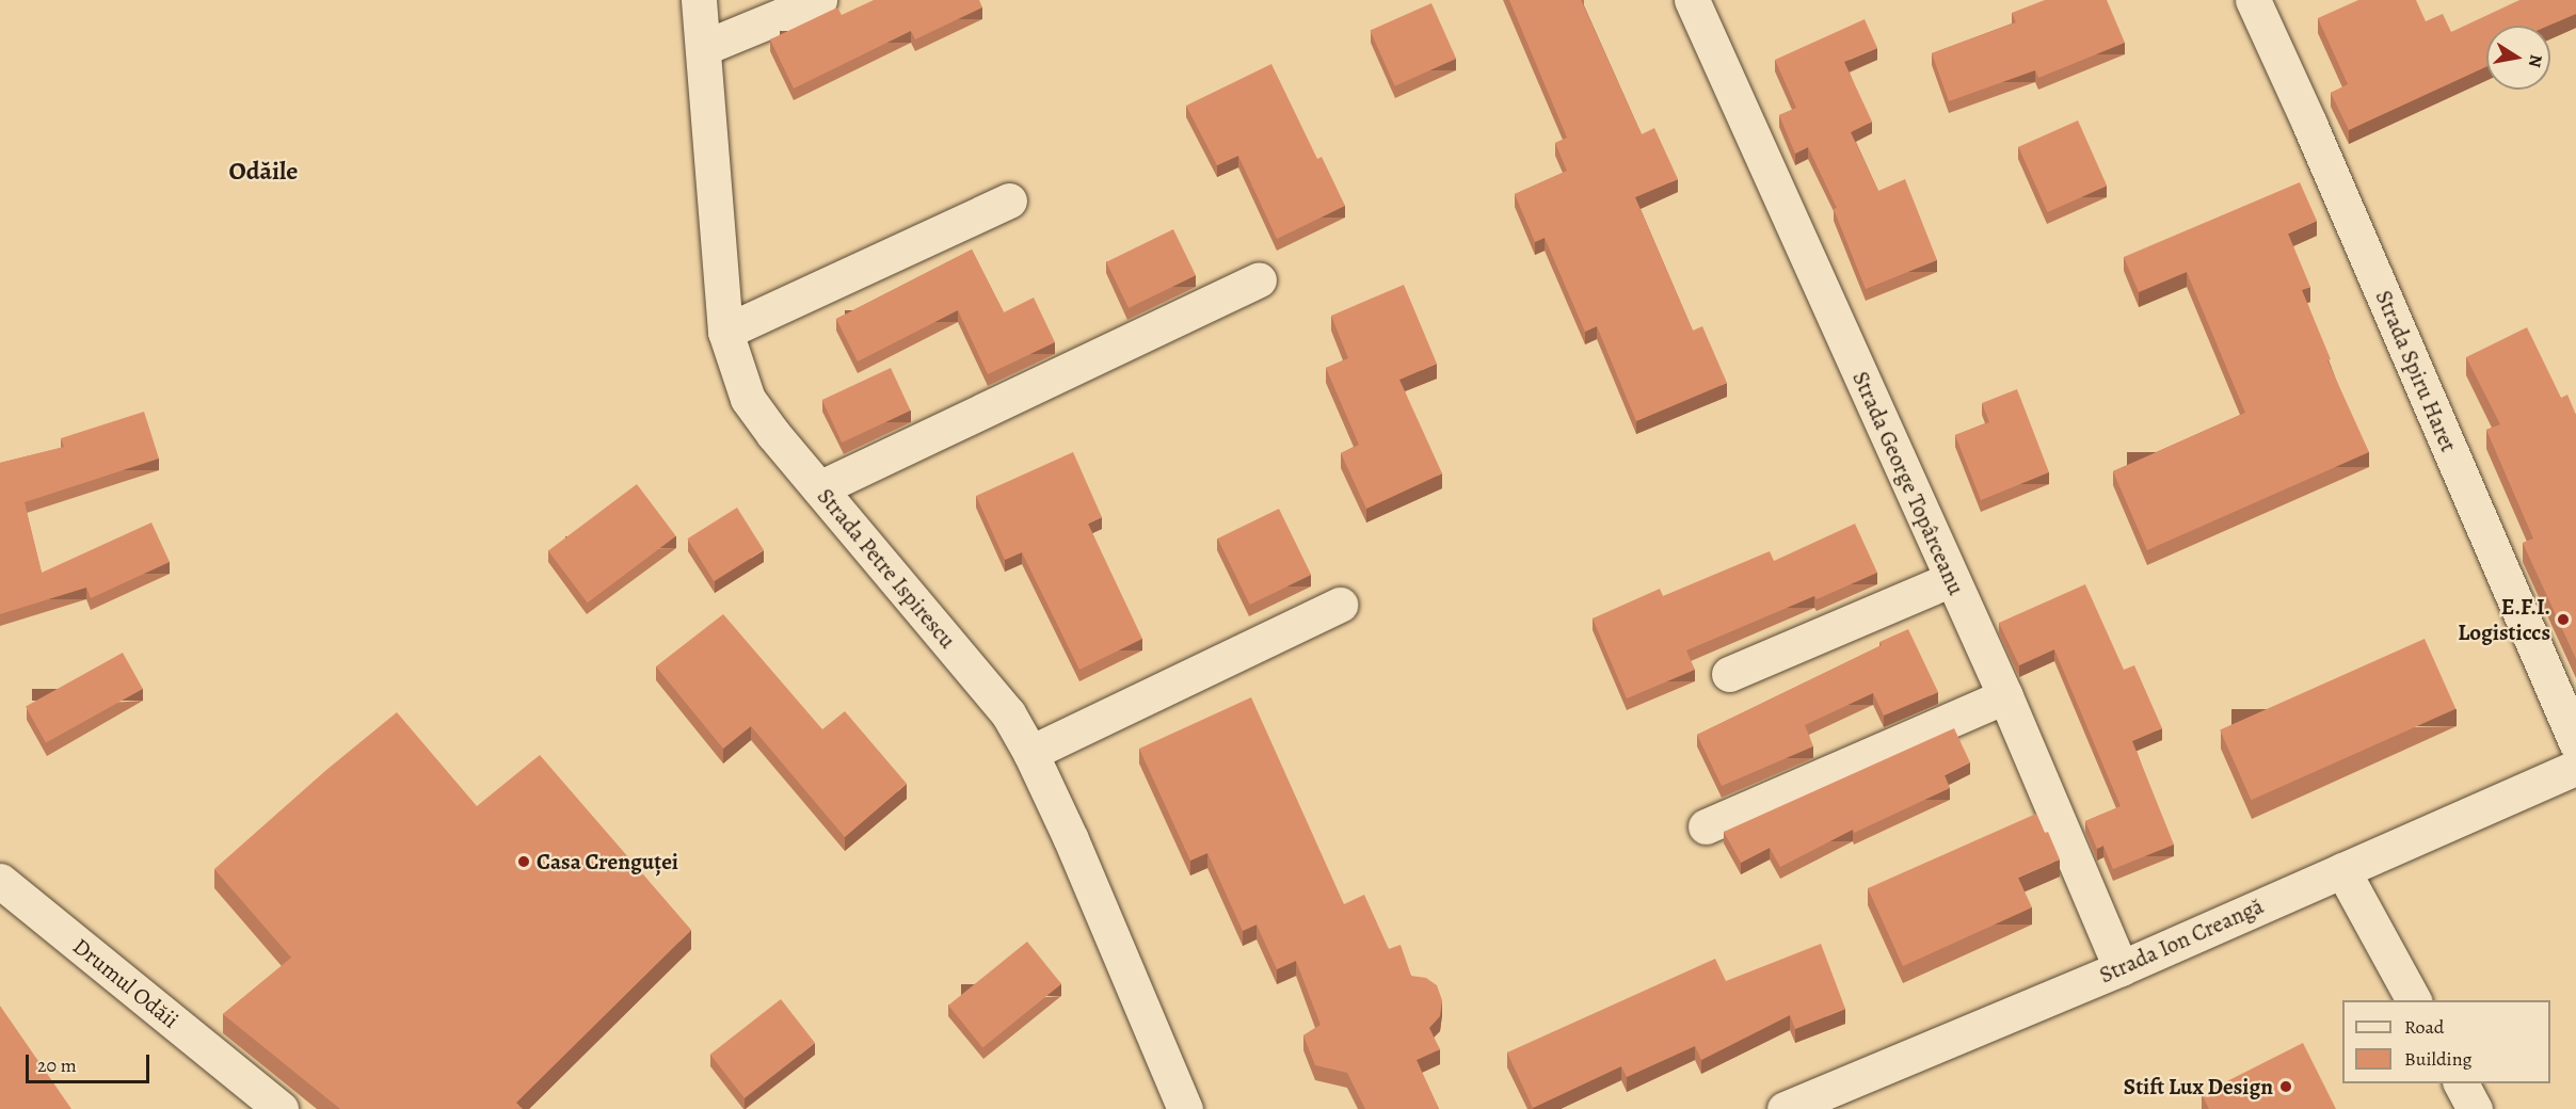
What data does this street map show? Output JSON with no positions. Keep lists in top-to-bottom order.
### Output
{
  "streets": {
    "street": [
      "Strada Spiru Haret",
      "Strada George Topârceanu",
      "Strada Petre Ispirescu",
      "Strada Ion Creangă",
      "Drumul Odăii"
    ]
  },
  "crossings": [
    ["Strada George Topârceanu", "Strada Ion Creangă"]
  ],
  "districts": ["Odăile"],
  "places": ["E.F.I. Logisticcs", "Casa Crenguței", "Stift Lux Design"],
  "legend": ["Road", "Building"],
  "scale_bar": "20 m",
  "north": "right"
}
